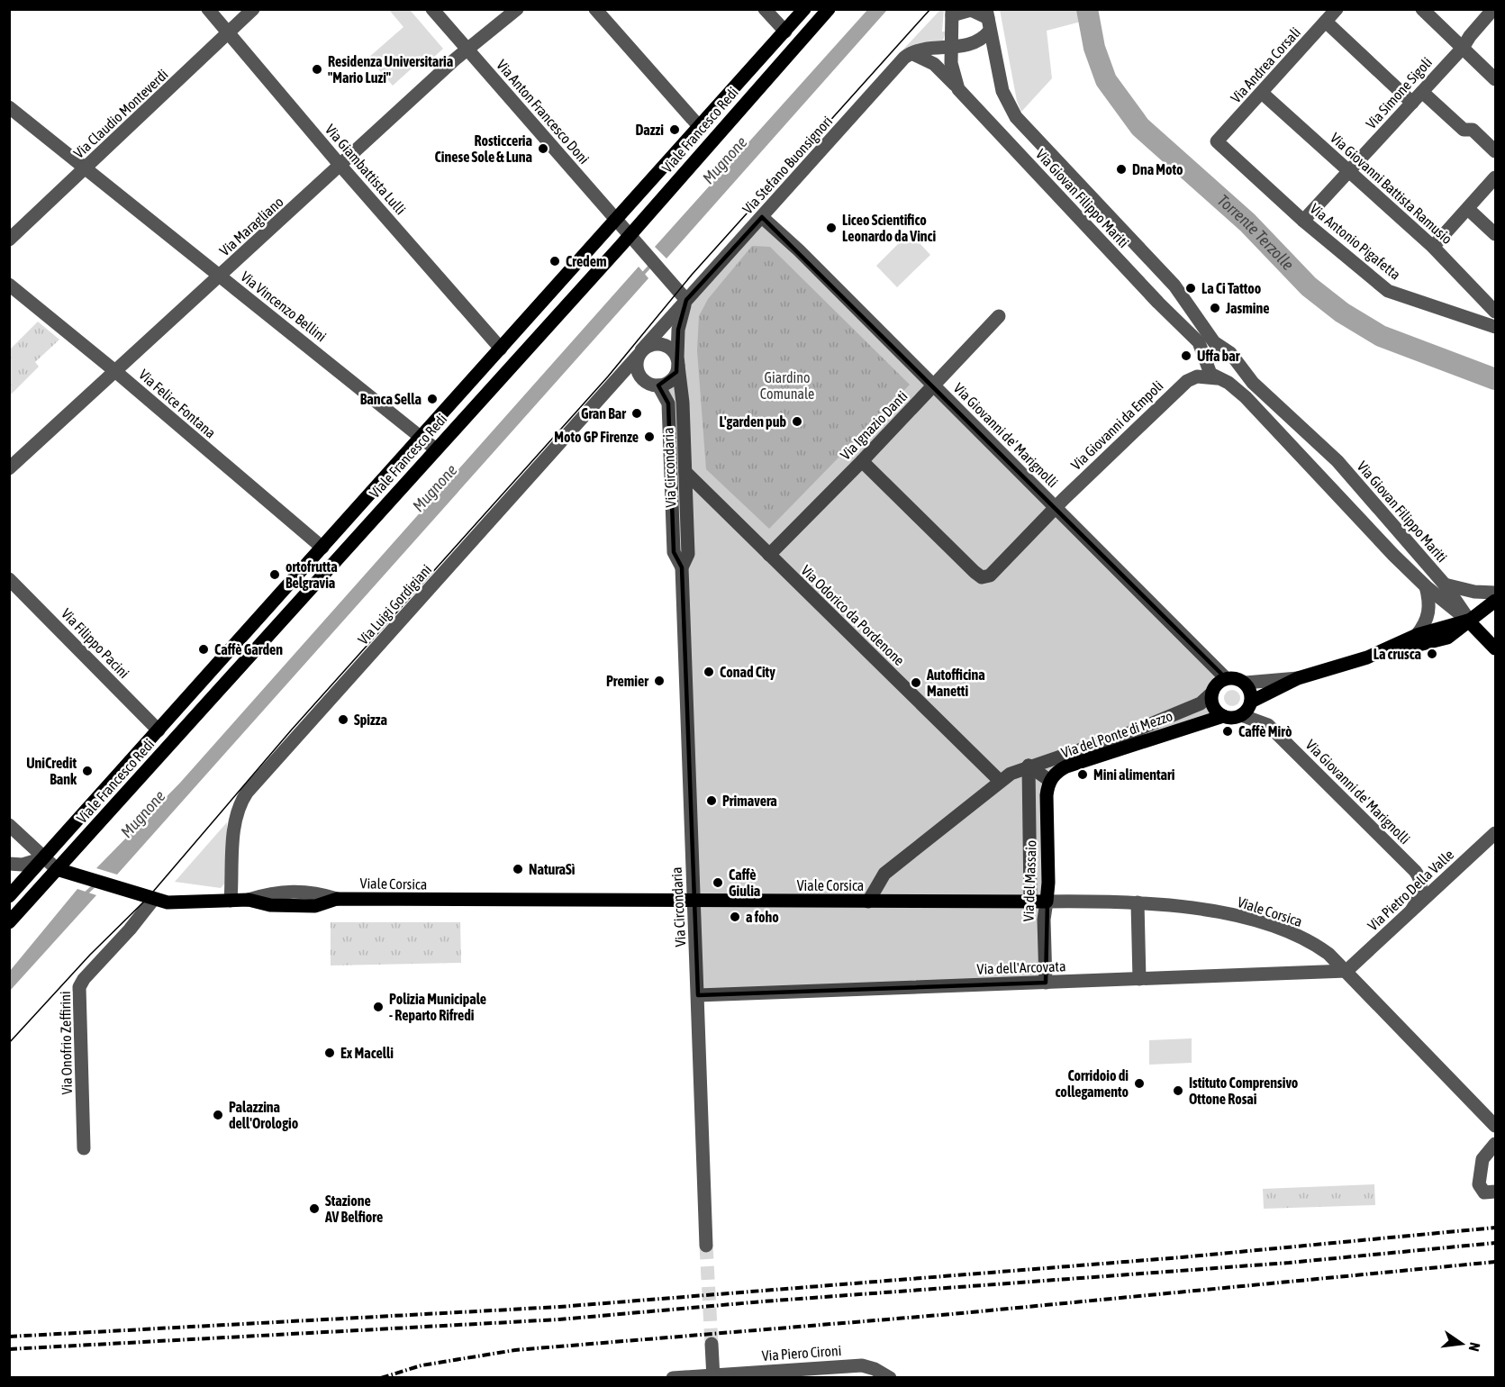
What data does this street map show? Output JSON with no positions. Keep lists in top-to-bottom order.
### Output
{
  "streets": {
    "main road": [
      "Viale Francesco Redi",
      "Via Giovan Filippo Mariti",
      "Via del Ponte di Mezzo",
      "Via del Massaio",
      "Viale Corsica"
    ],
    "street": [
      "Via Andrea Corsali",
      "Via Simone Sigoli",
      "Via Anton Francesco Doni",
      "Via Claudio Monteverdi",
      "Via Stefano Buonsignori",
      "Via Giambattista Lulli",
      "Via Giovanni Battista Ramusio",
      "Via Maragliano",
      "Via Antonio Pigafetta",
      "Via Vincenzo Bellini",
      "Via Felice Fontana",
      "Via Ignazio Danti",
      "Via Giovanni da Empoli",
      "Via Giovanni de' Marignolli",
      "Via Circondaria",
      "Via Luigi Gordigiani",
      "Via Odorico da Pordenone",
      "Via Filippo Pacini",
      "Via Pietro Della Valle",
      "Via dell'Arcovata",
      "Via Onofrio Zeffirini",
      "Via Piero Cironi"
    ]
  },
  "crossings": [
    ["Via Andrea Corsali", "Via Giovanni Battista Ramusio"],
    ["Via Andrea Corsali", "Via Antonio Pigafetta"],
    ["Via Simone Sigoli", "Via Giovanni Battista Ramusio"],
    ["Via Simone Sigoli", "Via Antonio Pigafetta"],
    ["Via Anton Francesco Doni", "Viale Francesco Redi"],
    ["Via Anton Francesco Doni", "Via Stefano Buonsignori"],
    ["Via Anton Francesco Doni", "Via Maragliano"],
    ["Via Claudio Monteverdi", "Via Giambattista Lulli"],
    ["Via Claudio Monteverdi", "Via Vincenzo Bellini"],
    ["Viale Francesco Redi", "Via Giambattista Lulli"],
    ["Viale Francesco Redi", "Via Vincenzo Bellini"],
    ["Viale Francesco Redi", "Via Felice Fontana"],
    ["Viale Francesco Redi", "Via Filippo Pacini"],
    ["Viale Francesco Redi", "Viale Corsica"],
    ["Via Stefano Buonsignori", "Via Giovanni de' Marignolli"],
    ["Via Stefano Buonsignori", "Via Circondaria"],
    ["Via Stefano Buonsignori", "Via Luigi Gordigiani"],
    ["Via Giambattista Lulli", "Via Maragliano"],
    ["Via Giovan Filippo Mariti", "Via Giovanni da Empoli"],
    ["Via Maragliano", "Via Vincenzo Bellini"],
    ["Via Maragliano", "Via Felice Fontana"],
    ["Via Ignazio Danti", "Via Giovanni da Empoli"],
    ["Via Ignazio Danti", "Via Giovanni de' Marignolli"],
    ["Via Ignazio Danti", "Via Odorico da Pordenone"],
    ["Via Giovanni da Empoli", "Via Giovanni de' Marignolli"],
    ["Via Giovanni de' Marignolli", "Via del Ponte di Mezzo"],
    ["Via Giovanni de' Marignolli", "Via Pietro Della Valle"],
    ["Via Circondaria", "Via Luigi Gordigiani"],
    ["Via Circondaria", "Via Odorico da Pordenone"],
    ["Via Circondaria", "Viale Corsica"],
    ["Via Circondaria", "Via dell'Arcovata"],
    ["Via Luigi Gordigiani", "Viale Corsica"],
    ["Via Odorico da Pordenone", "Via del Ponte di Mezzo"],
    ["Via del Ponte di Mezzo", "Via del Massaio"],
    ["Via del Ponte di Mezzo", "Viale Corsica"],
    ["Via del Massaio", "Viale Corsica"],
    ["Via del Massaio", "Via dell'Arcovata"],
    ["Viale Corsica", "Via Pietro Della Valle"],
    ["Viale Corsica", "Via dell'Arcovata"],
    ["Viale Corsica", "Via Onofrio Zeffirini"],
    ["Via Pietro Della Valle", "Via dell'Arcovata"]
  ],
  "water": ["Mugnone", "Torrente Terzolle"],
  "parks": ["Giardino Comunale"],
  "places": [
    "Residenza Universitaria \"Mario Luzi\"",
    "Dazzi",
    "Rosticceria Cinese Sole & Luna",
    "Dna Moto",
    "Liceo Scientifico Leonardo da Vinci",
    "Credem",
    "La Ci Tattoo",
    "Jasmine",
    "Uffa bar",
    "Banca Sella",
    "Gran Bar",
    "L'garden pub",
    "Moto GP Firenze",
    "ortofrutta Belgravia",
    "Caffè Garden",
    "La crusca",
    "Conad City",
    "Premier",
    "Autofficina Manetti",
    "Spizza",
    "Caffè Mirò",
    "UniCredit Bank",
    "Mini alimentari",
    "Primavera",
    "NaturaSì",
    "Caffè Giulia",
    "a foho",
    "Polizia Municipale - Reparto Rifredi",
    "Ex Macelli",
    "Corridoio di collegamento",
    "Istituto Comprensivo Ottone Rosai",
    "Palazzina dell'Orologio",
    "Stazione AV Belfiore"
  ],
  "north": "right"
}
